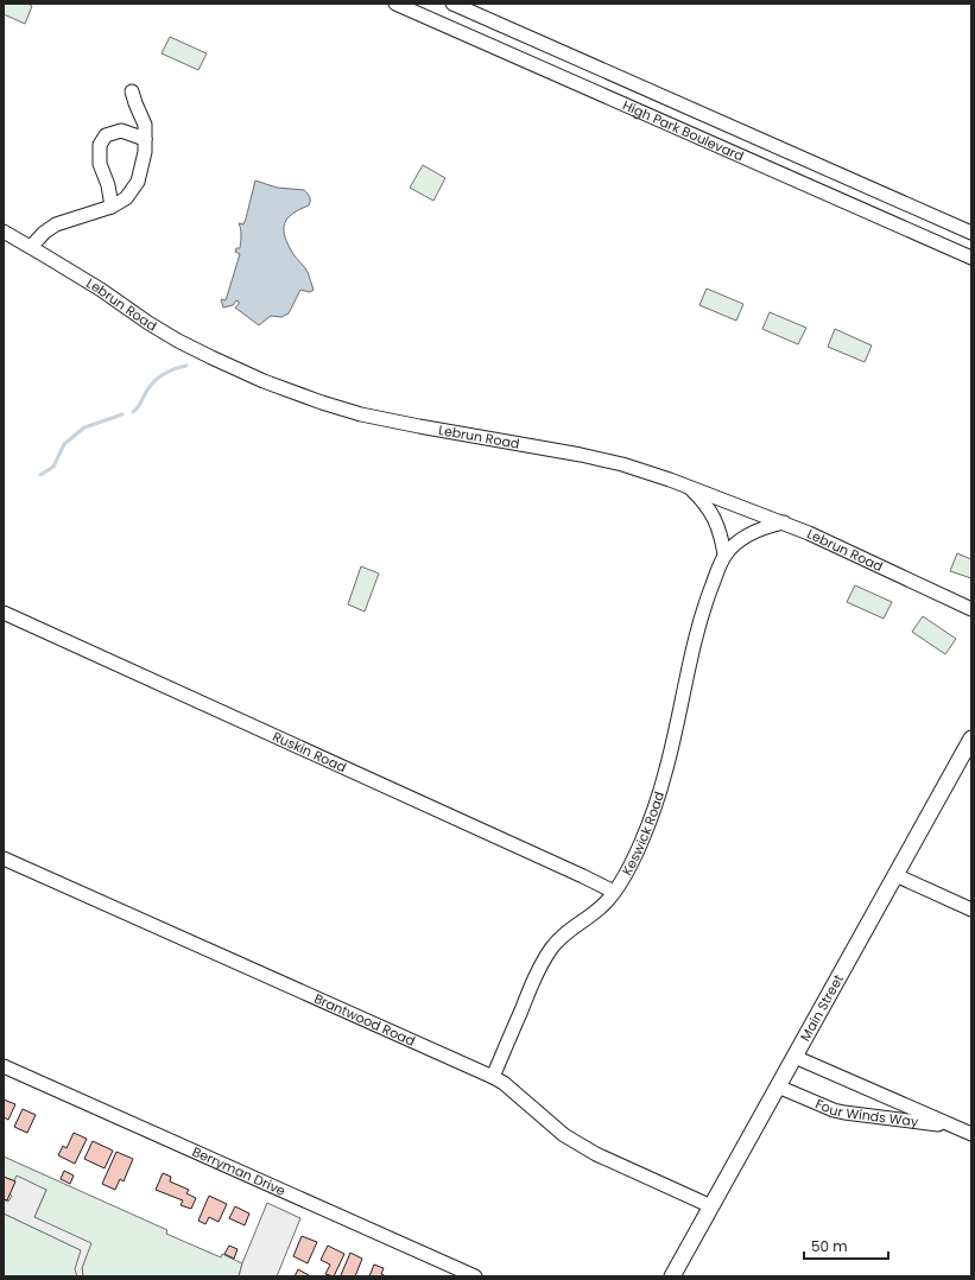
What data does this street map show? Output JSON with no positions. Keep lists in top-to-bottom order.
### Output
{
  "streets": {
    "main road": ["Main Street"],
    "street": [
      "High Park Boulevard",
      "Lebrun Road",
      "Ruskin Road",
      "Keswick Road",
      "Brantwood Road",
      "Four Winds Way",
      "Berryman Drive"
    ]
  },
  "crossings": [
    ["Lebrun Road", "Keswick Road"],
    ["Ruskin Road", "Keswick Road"],
    ["Keswick Road", "Brantwood Road"],
    ["Main Street", "Brantwood Road"],
    ["Main Street", "Four Winds Way"]
  ],
  "scale_bar": "50 m"
}
